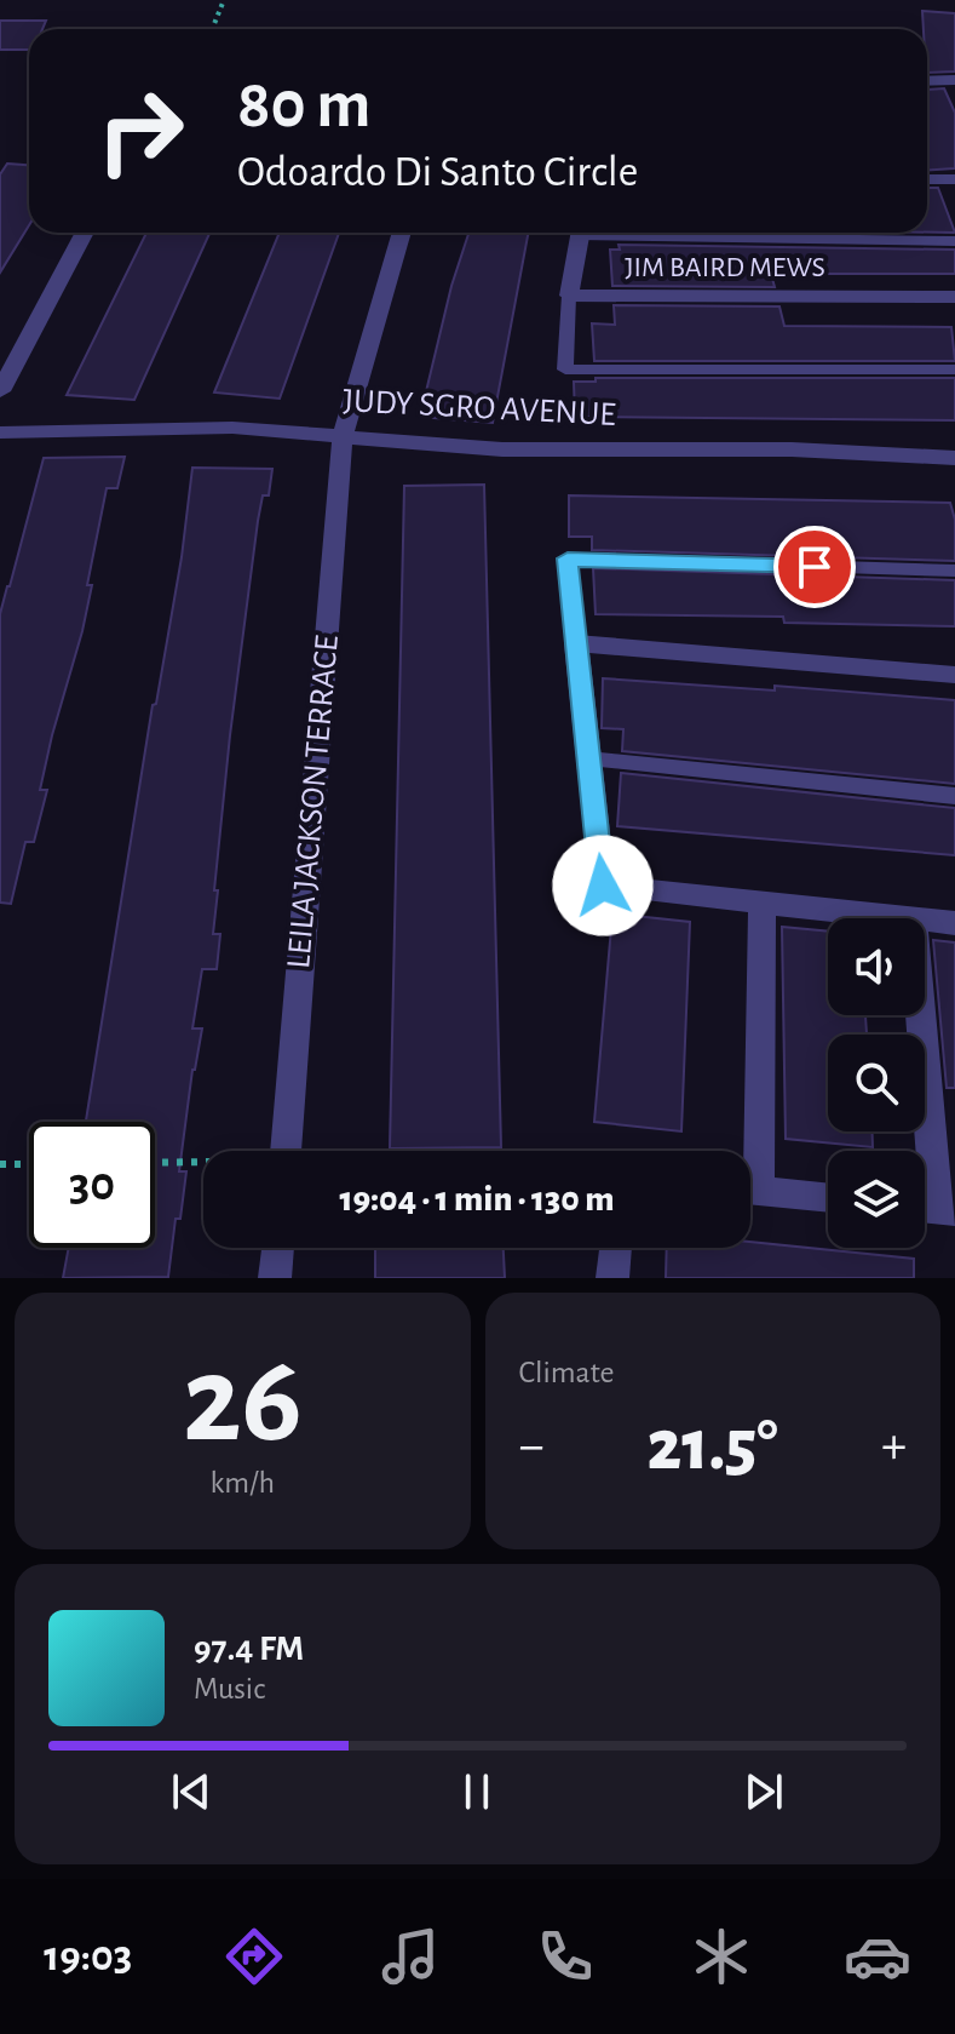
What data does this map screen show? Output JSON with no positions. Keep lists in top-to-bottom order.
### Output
{
  "streets": {
    "street": ["JIM BAIRD MEWS", "JUDY SGRO AVENUE", "LEILA JACKSON TERRACE"]
  },
  "crossings": [
    ["JUDY SGRO AVENUE", "LEILA JACKSON TERRACE"]
  ],
  "page": {
    "turn": ["80 m", "Odoardo Di Santo Circle"],
    "limit": "30",
    "trip": "19:04 · 1 min · 130 m",
    "tile": [
      ["26", "km/h"],
      "Climate"
    ],
    "heat": ["−", "21.5°", "+"],
    "song": ["97.4 FM", "Music"],
    "tabs": "19:03"
  }
}
